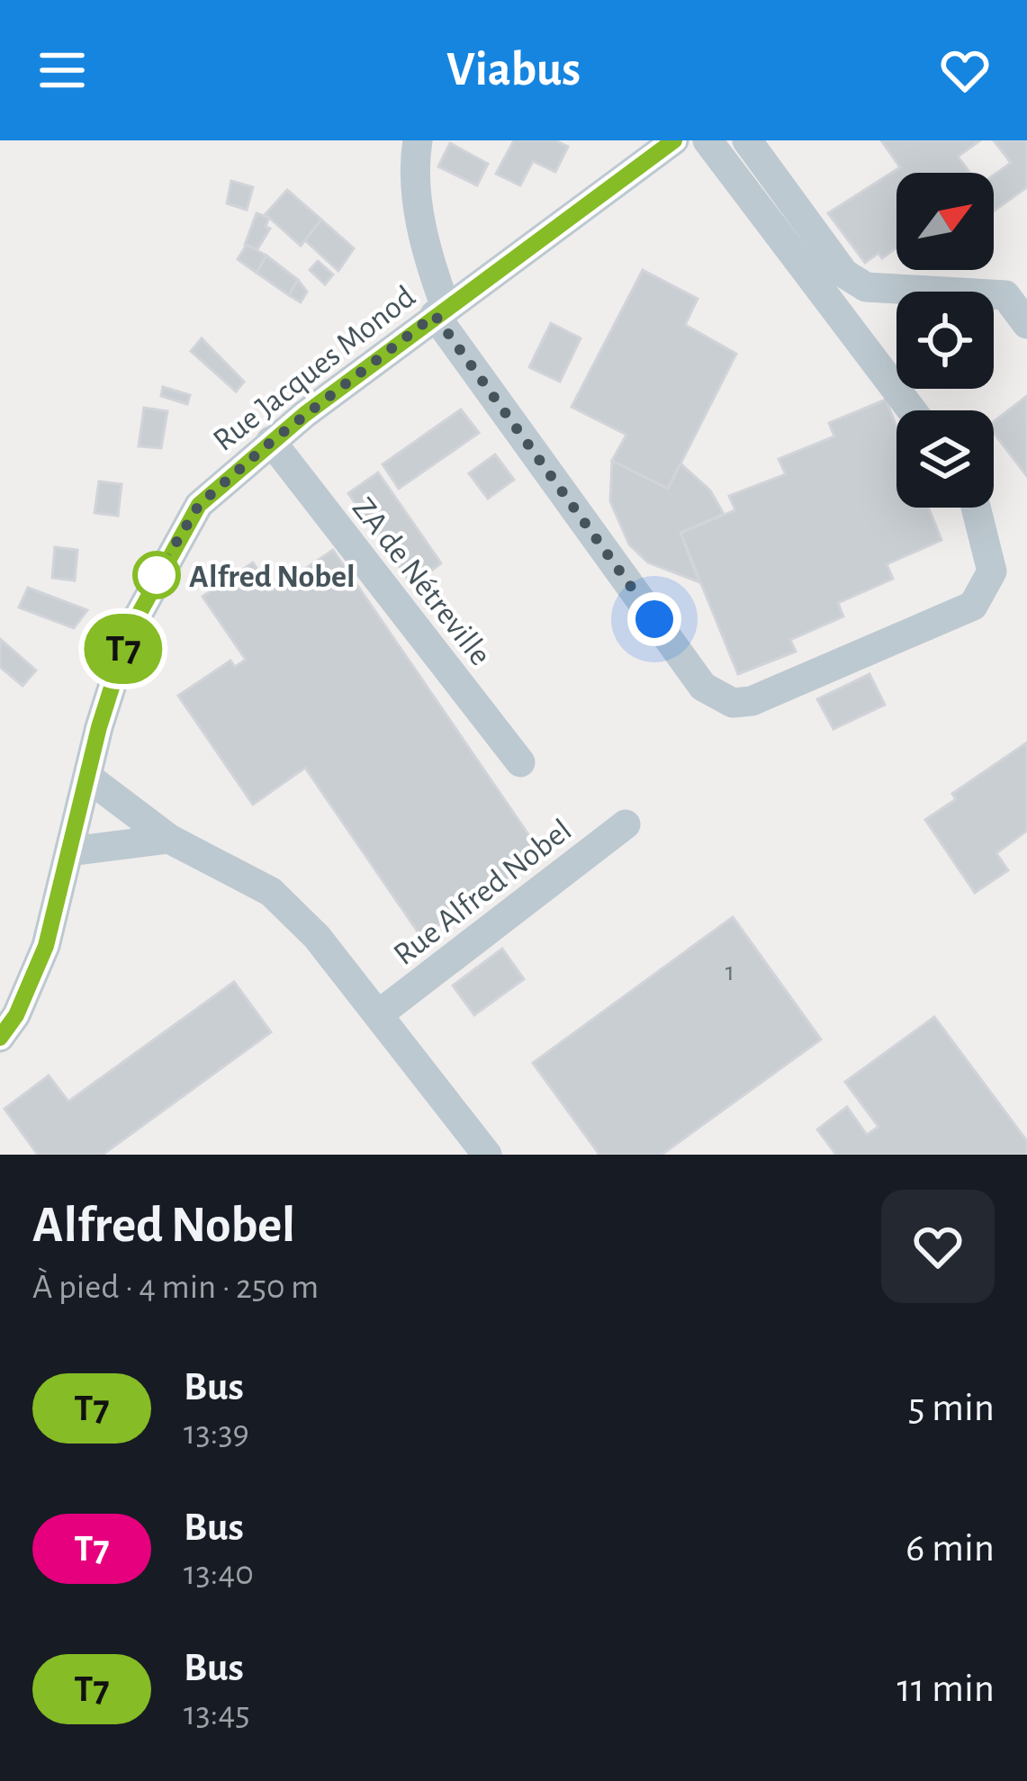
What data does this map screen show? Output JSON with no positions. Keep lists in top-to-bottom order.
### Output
{
  "streets": {
    "street": ["Rue Jacques Monod", "ZA de Nétreville", "Rue Alfred Nobel"]
  },
  "crossings": [
    ["Rue Jacques Monod", "ZA de Nétreville"],
    ["Rue Jacques Monod", "Rue Alfred Nobel"]
  ],
  "places": ["Alfred Nobel"],
  "lines": ["bus line T7"],
  "house_numbers": ["1"],
  "north": "top right",
  "page": {
    "header": "Viabus",
    "on_map": "T7",
    "heading": ["Alfred Nobel", "À pied · 4 min · 250 m"],
    "list": [
      {
        "mark": "T7",
        "name": "Bus",
        "note": "13:39",
        "value": "5 min"
      },
      {
        "mark": "T7",
        "name": "Bus",
        "note": "13:40",
        "value": "6 min"
      },
      {
        "mark": "T7",
        "name": "Bus",
        "note": "13:45",
        "value": "11 min"
      }
    ]
  }
}
